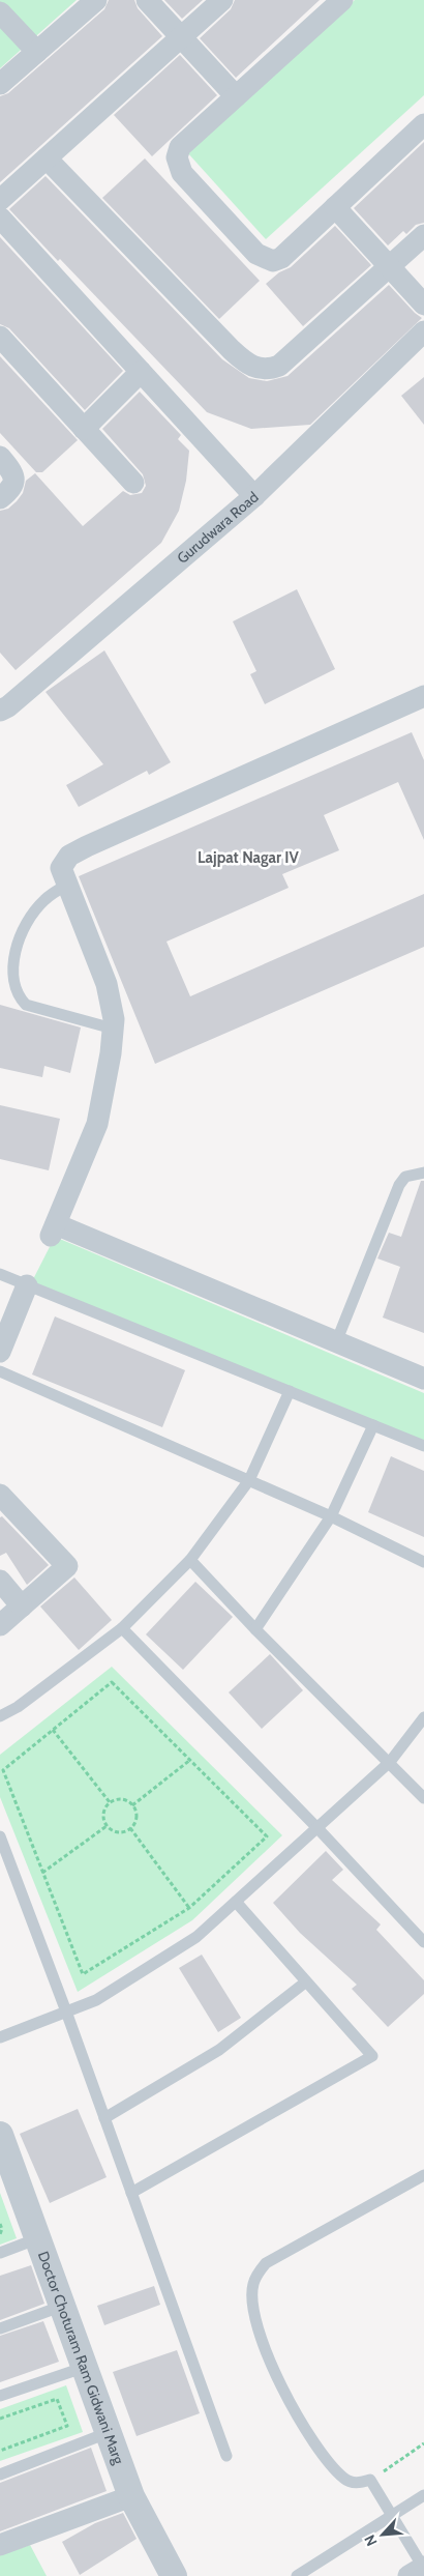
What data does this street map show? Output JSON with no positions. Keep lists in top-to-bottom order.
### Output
{
  "streets": {
    "street": ["Gurudwara Road", "Doctor Choturam Ram Gidwani Marg"]
  },
  "districts": ["Lajpat Nagar IV"],
  "north": "bottom left"
}
